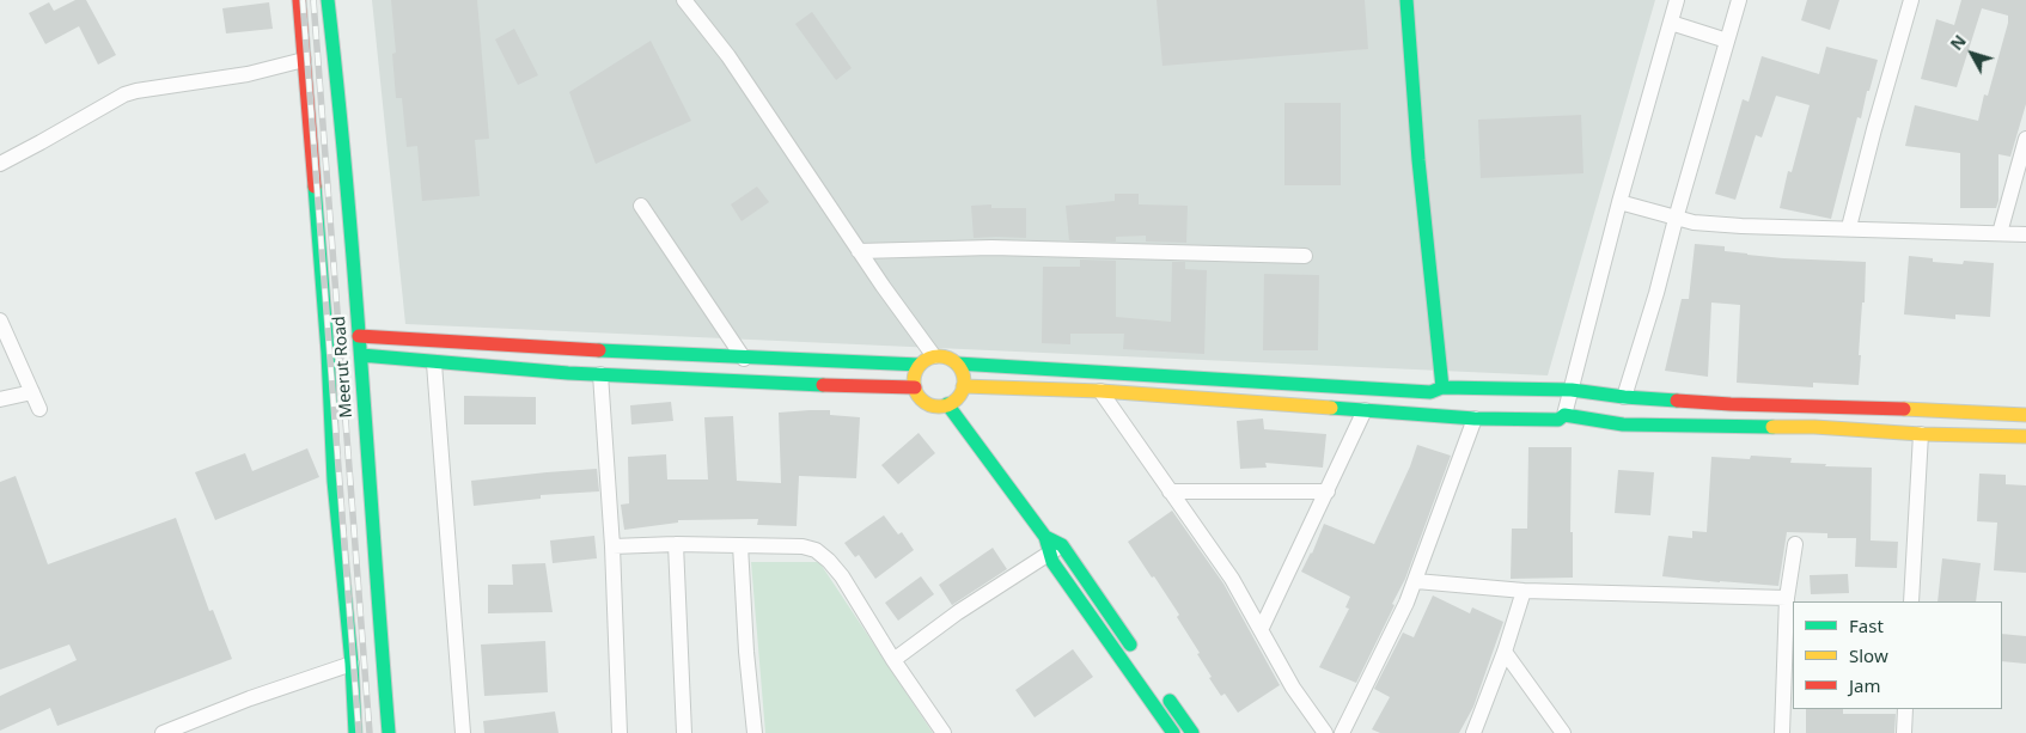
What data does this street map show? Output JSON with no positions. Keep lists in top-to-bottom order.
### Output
{
  "streets": {
    "street": ["Meerut Road"]
  },
  "legend": ["Fast", "Slow", "Jam"],
  "north": "top left"
}
